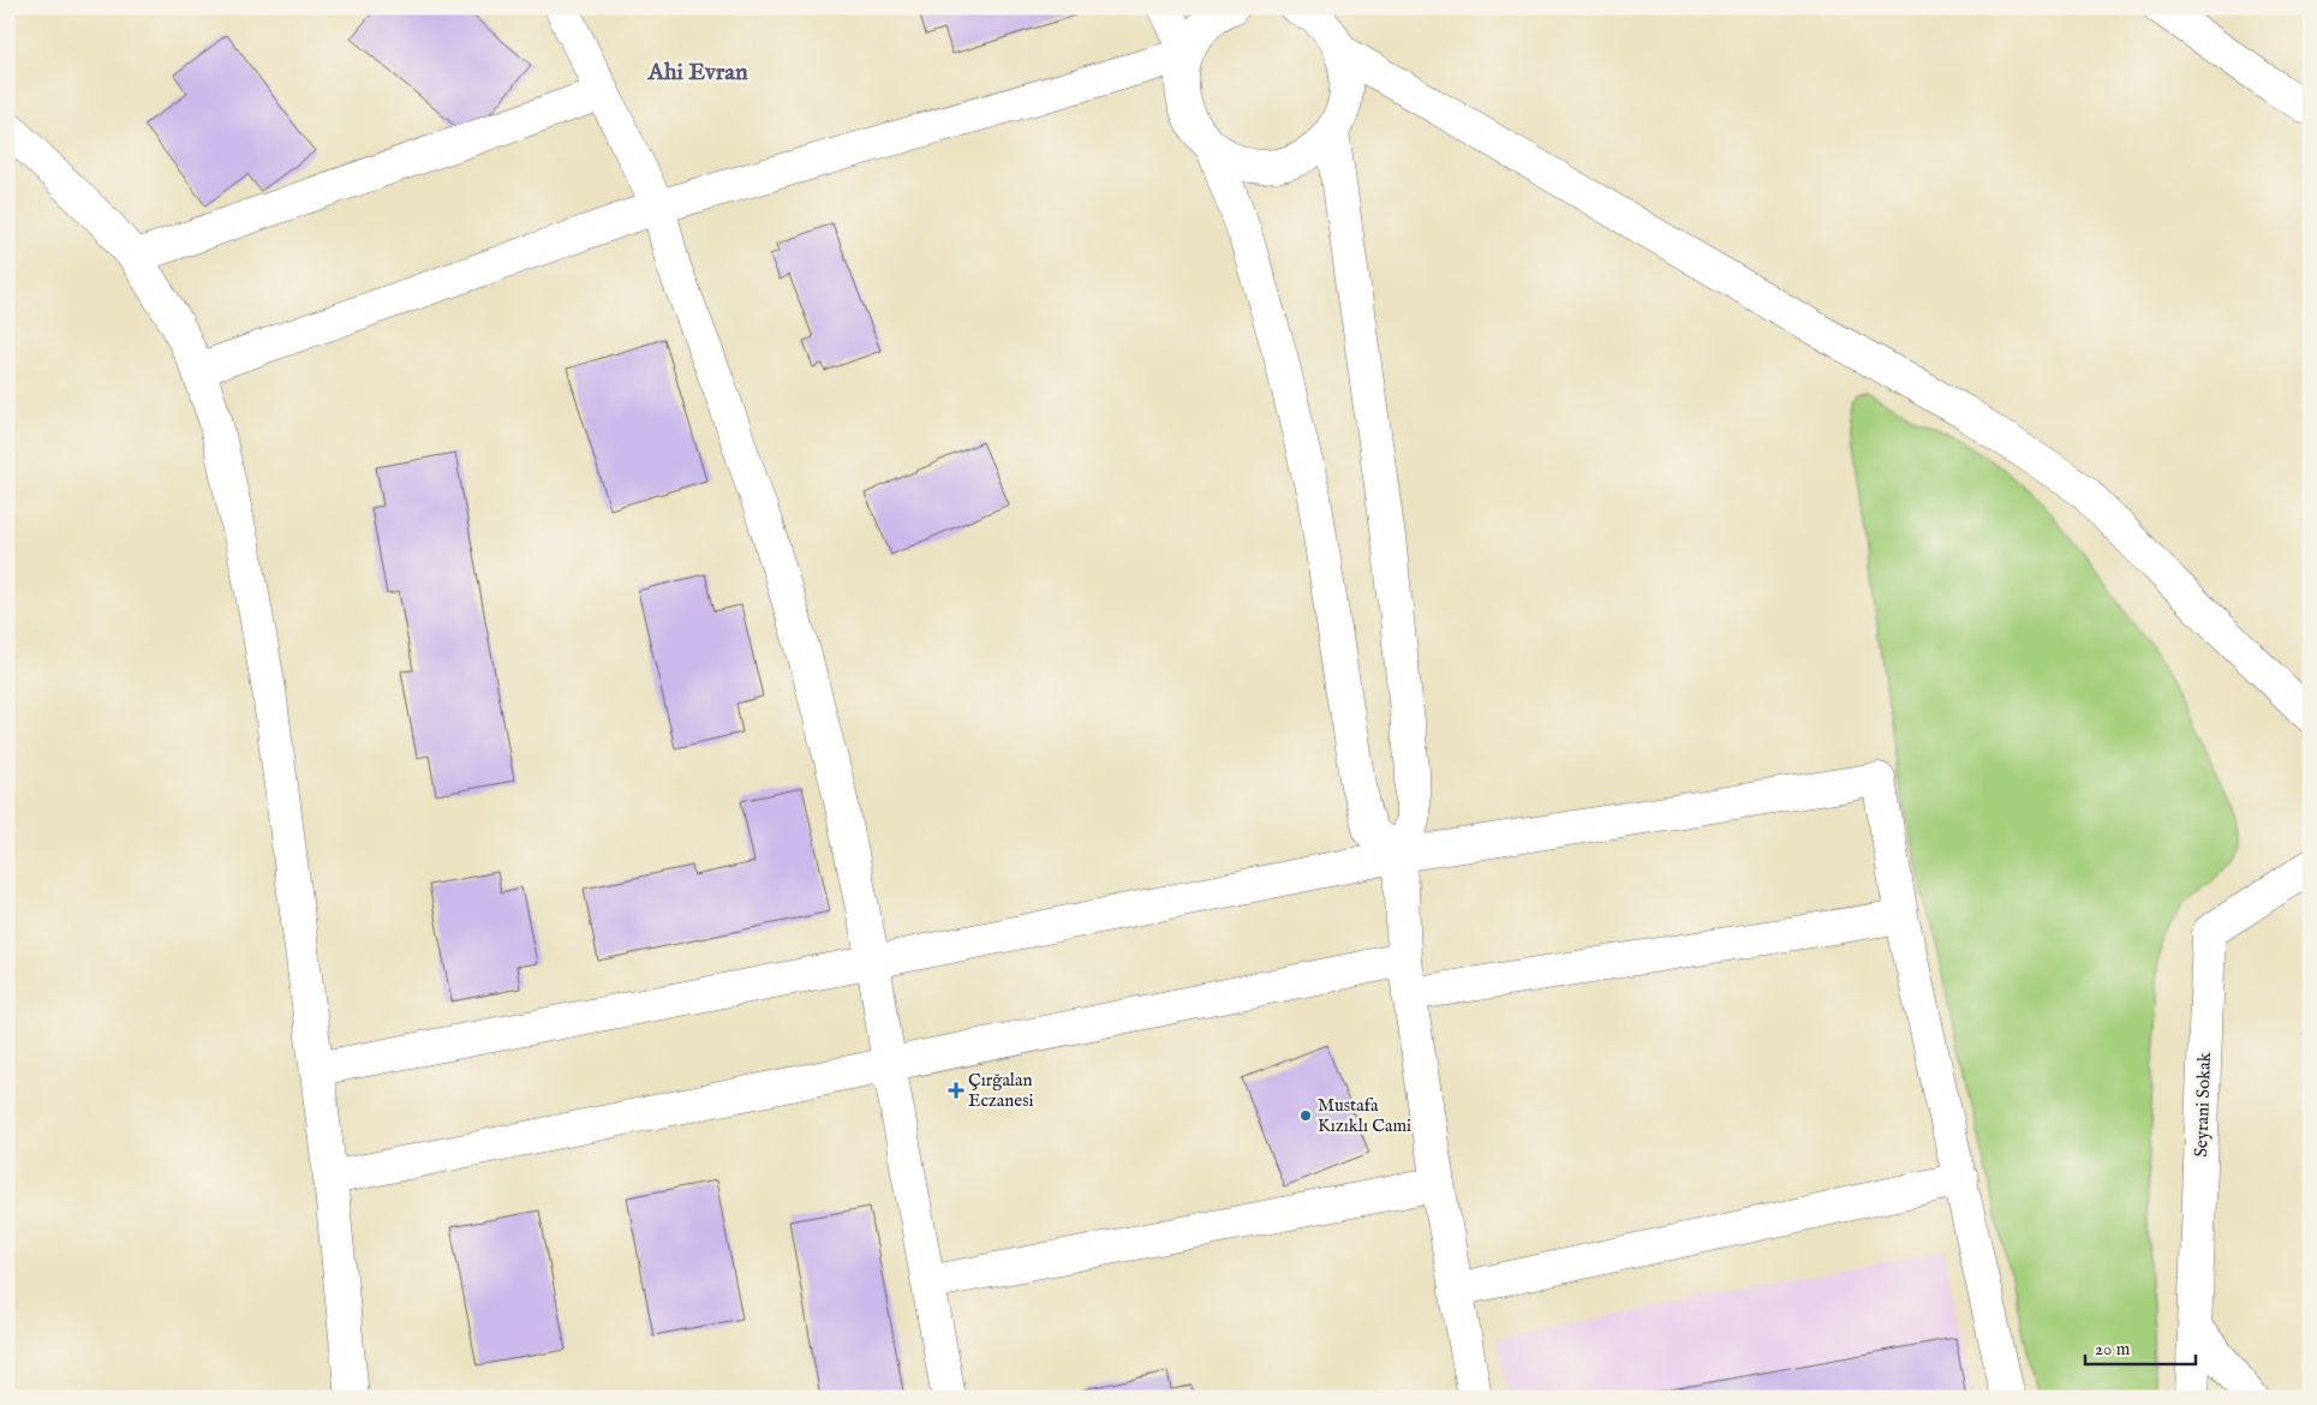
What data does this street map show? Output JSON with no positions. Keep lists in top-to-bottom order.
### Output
{
  "streets": {
    "street": ["Seyrani Sokak"]
  },
  "districts": ["Ahi Evran"],
  "places": {
    "health": ["Çırğalan Eczanesi"],
    "other": ["Mustafa Kızıklı Cami"]
  },
  "scale_bar": "20 m"
}
